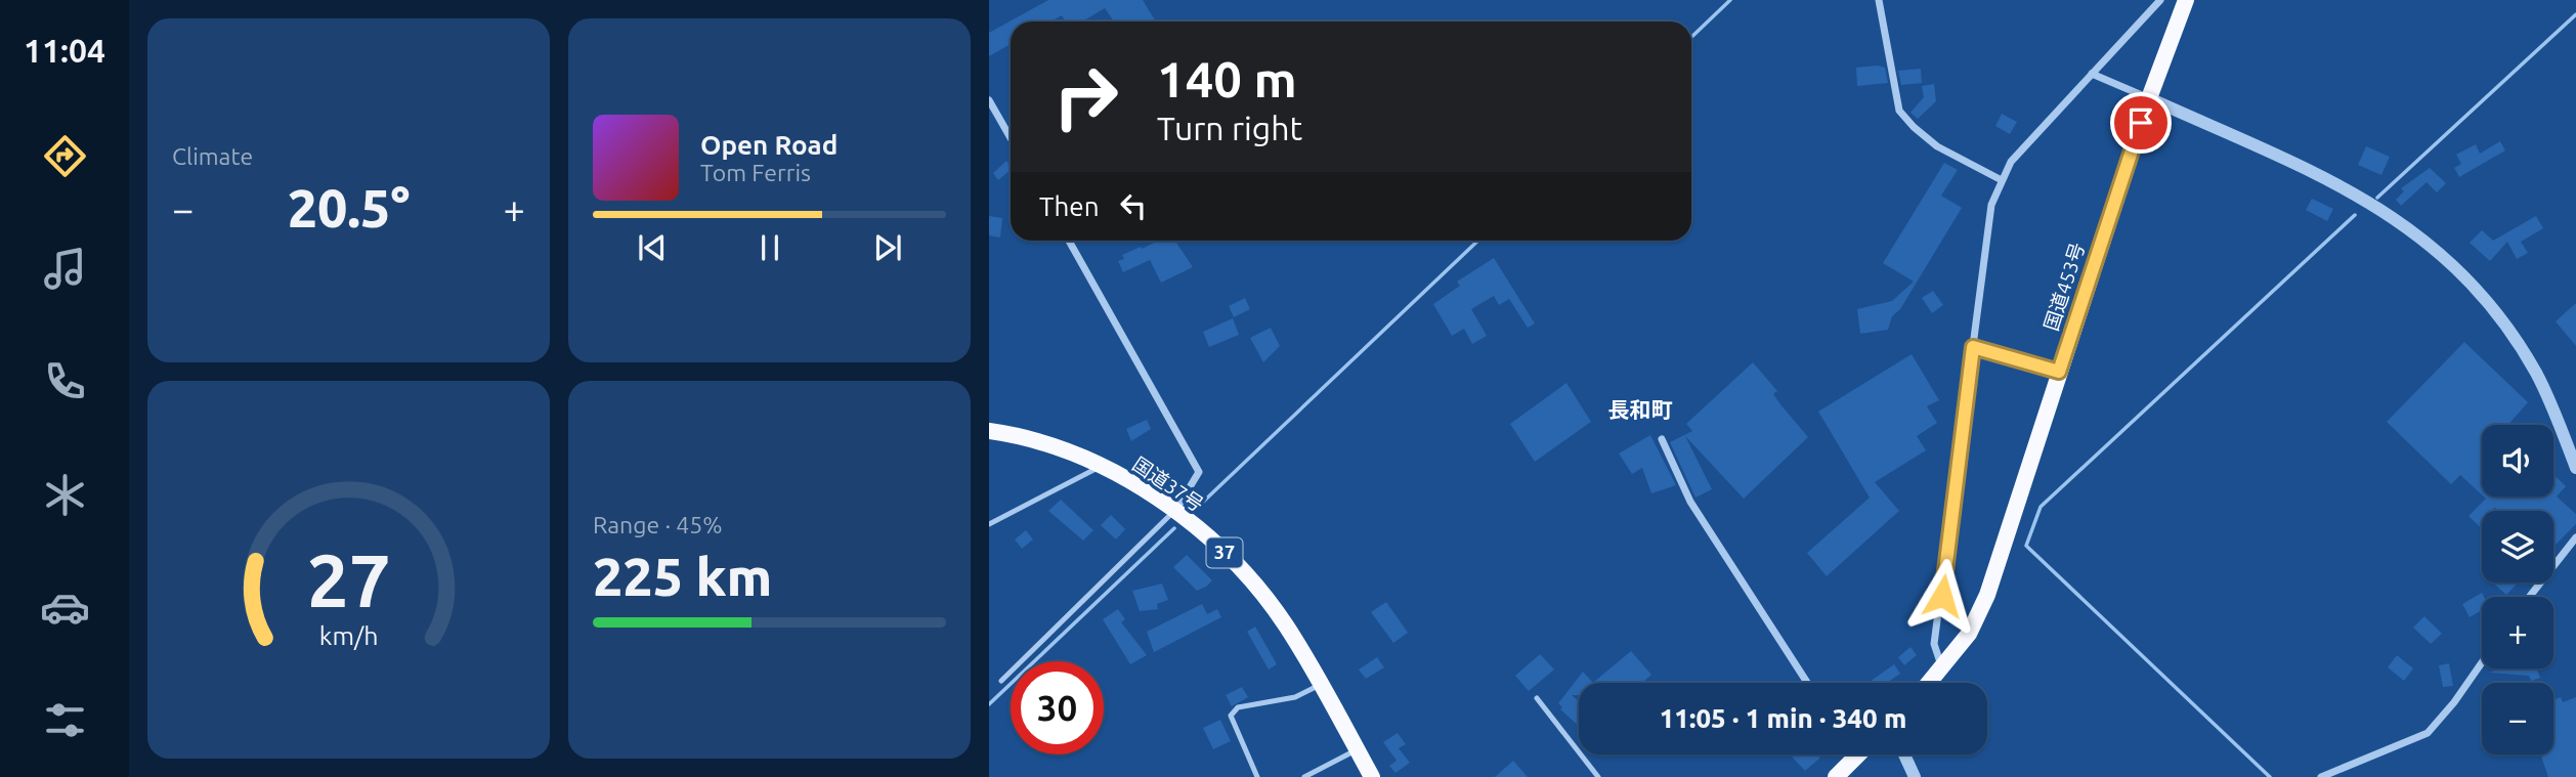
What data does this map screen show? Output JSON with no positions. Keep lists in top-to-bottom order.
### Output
{
  "streets": {
    "highway": ["国道453号", "国道37号", "37"]
  },
  "districts": ["長和町"],
  "page": {
    "tabs": "11:04",
    "tile": [
      "Climate",
      ["Range · 45%", "225 km"]
    ],
    "turn": ["140 m", "Turn right"],
    "song": ["Open Road", "Tom Ferris"],
    "then": "Then",
    "heat": ["−", "20.5°", "+"],
    "map_buttons": ["+", "−"],
    "limit": "30",
    "trip": "11:05 · 1 min · 340 m",
    "gauge": ["27", "km/h"]
  }
}
